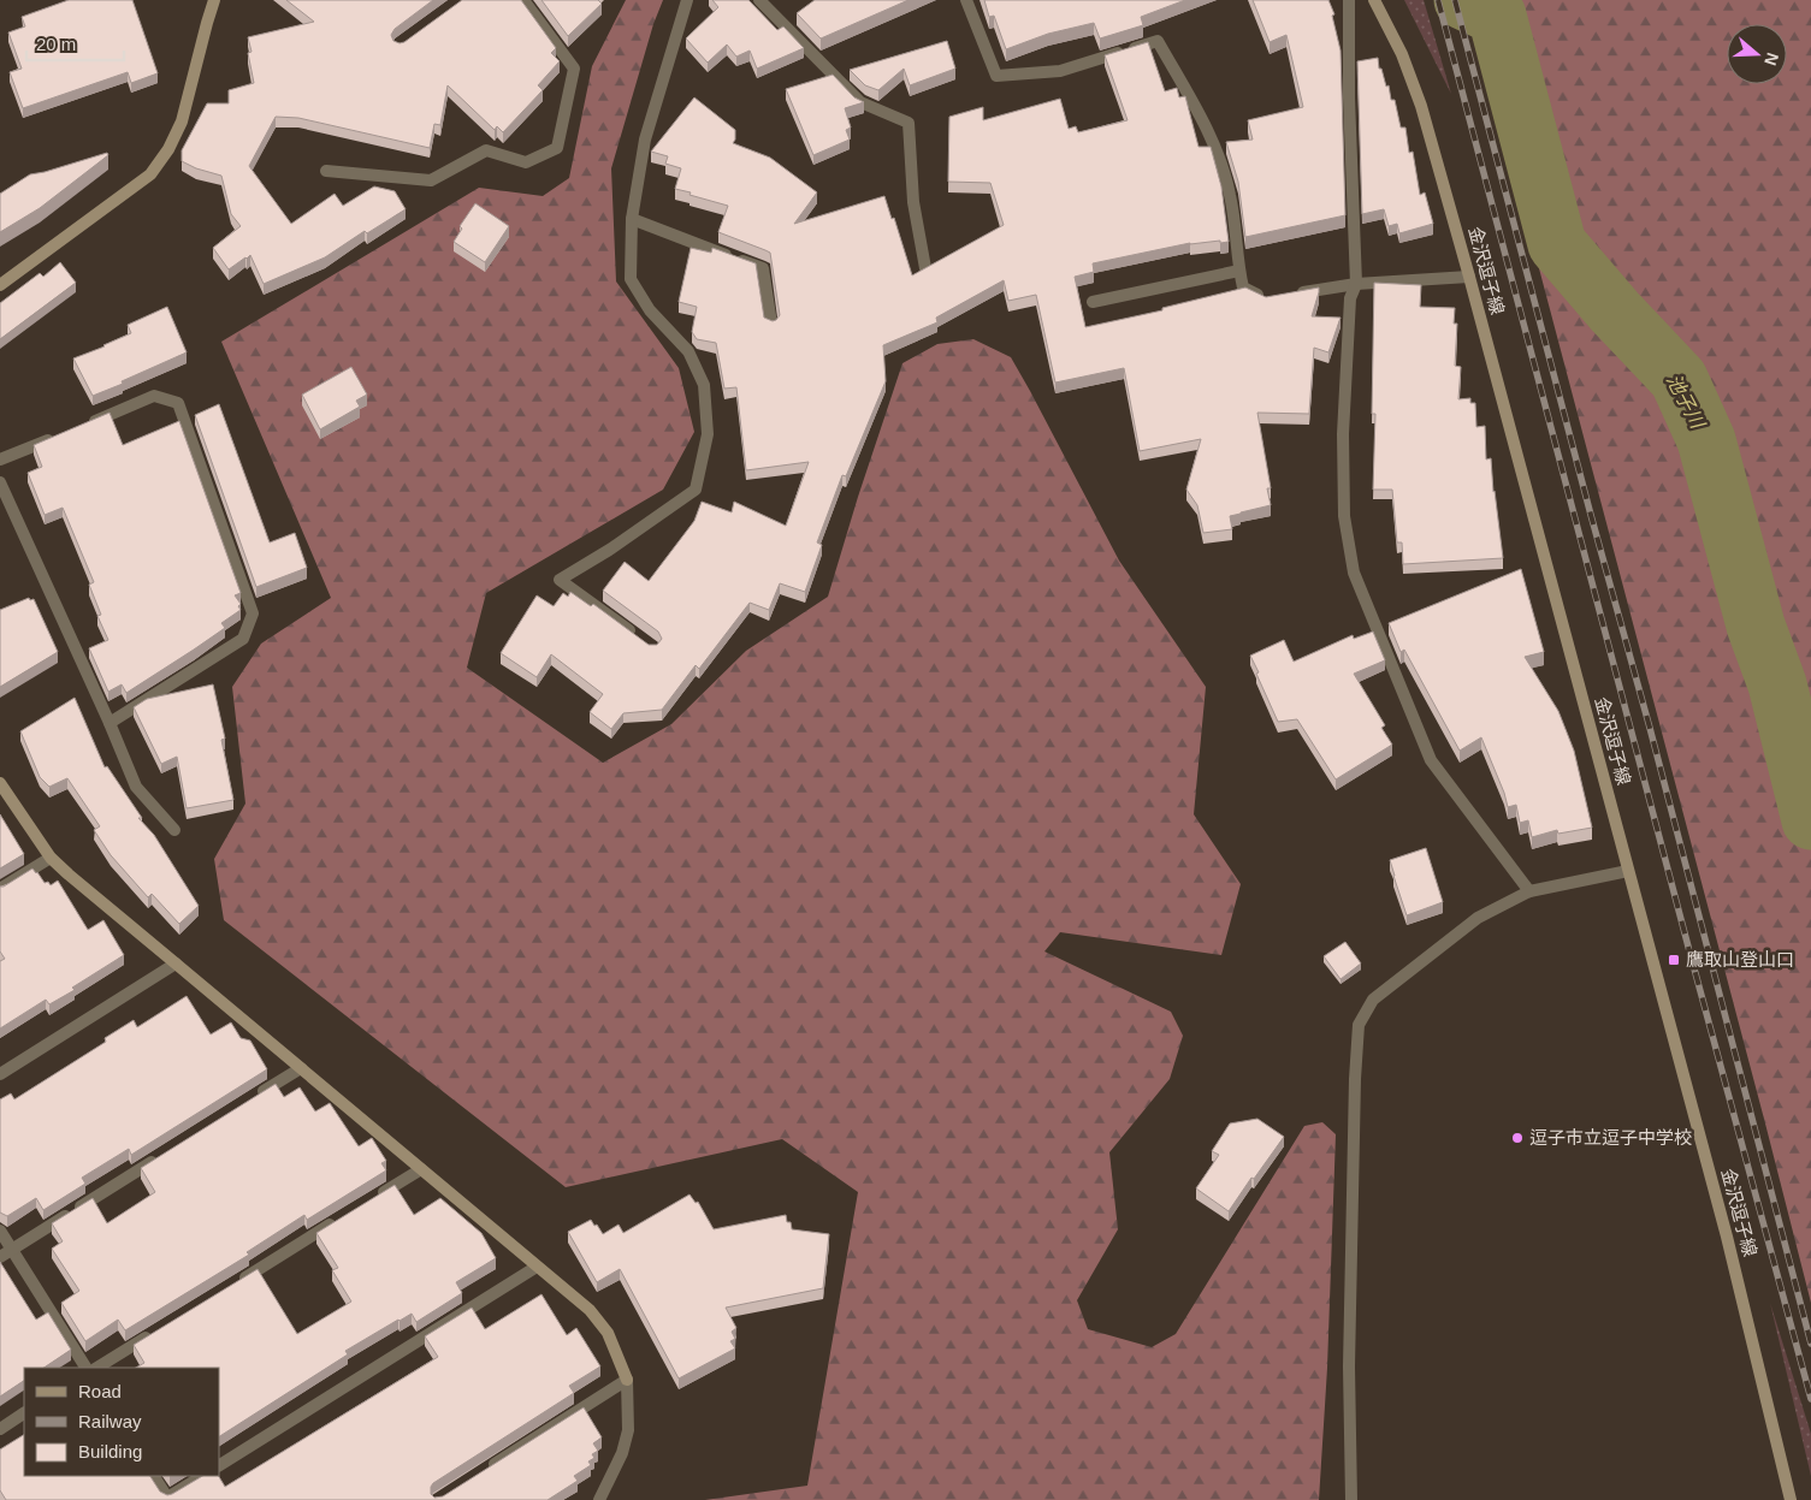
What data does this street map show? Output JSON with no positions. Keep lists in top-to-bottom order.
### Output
{
  "streets": {
    "main road": ["金沢逗子線"]
  },
  "water": ["池子川"],
  "places": {
    "transit": ["鷹取山登山口"],
    "other": ["逗子市立逗子中学校"]
  },
  "legend": ["Road", "Railway", "Building"],
  "scale_bar": "20 m",
  "north": "right"
}
